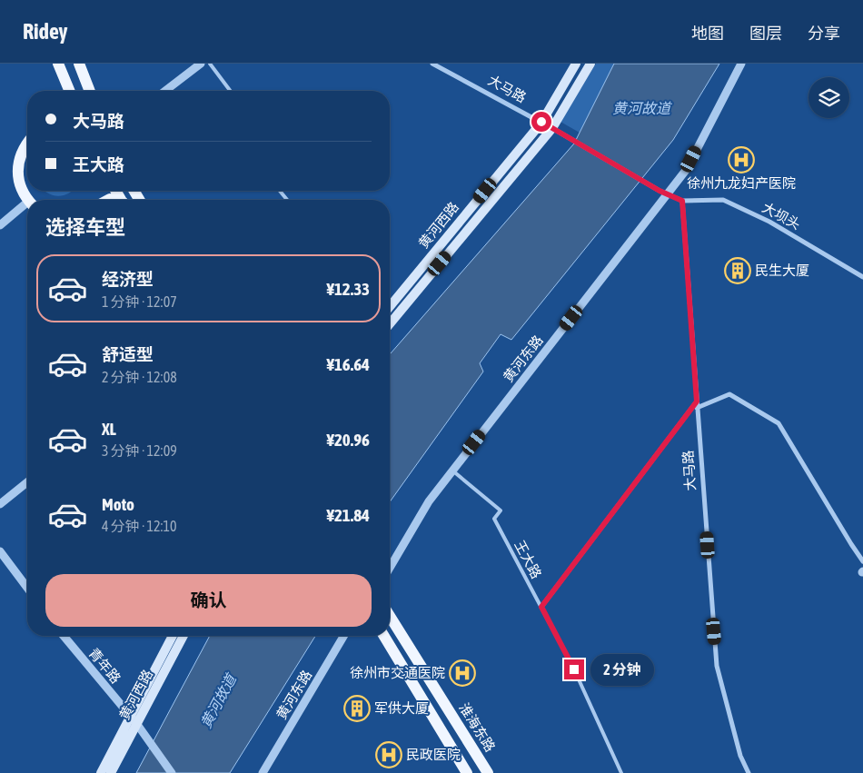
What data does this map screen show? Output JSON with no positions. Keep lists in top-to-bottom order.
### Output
{
  "streets": {
    "main road": ["黄河西路", "淮海东路"],
    "street": [
      "大马路",
      "大坝头",
      "黄河东路",
      "青年路"
    ],
    "lane": ["王大路"]
  },
  "crossings": [
    ["大马路", "大坝头"],
    ["大马路", "黄河西路"],
    ["大马路", "黄河东路"],
    ["黄河西路", "青年路"],
    ["黄河东路", "王大路"]
  ],
  "water": ["黄河故道"],
  "places": {
    "hospital": ["徐州九龙妇产医院", "徐州市交通医院", "民政医院"],
    "building": ["民生大厦", "军供大厦"]
  },
  "page": {
    "header": "Ridey",
    "nav": ["地图", "图层", "分享"],
    "banner": ["大马路", "王大路"],
    "heading": "选择车型",
    "list": [
      {
        "name": "经济型",
        "note": "1 分钟 · 12:07",
        "value": "¥12.33"
      },
      {
        "name": "舒适型",
        "note": "2 分钟 · 12:08",
        "value": "¥16.64"
      },
      {
        "name": "XL",
        "note": "3 分钟 · 12:09",
        "value": "¥20.96"
      },
      {
        "name": "Moto",
        "note": "4 分钟 · 12:10",
        "value": "¥21.84"
      }
    ],
    "buttons": "确认",
    "bubble": "2 分钟"
  }
}
